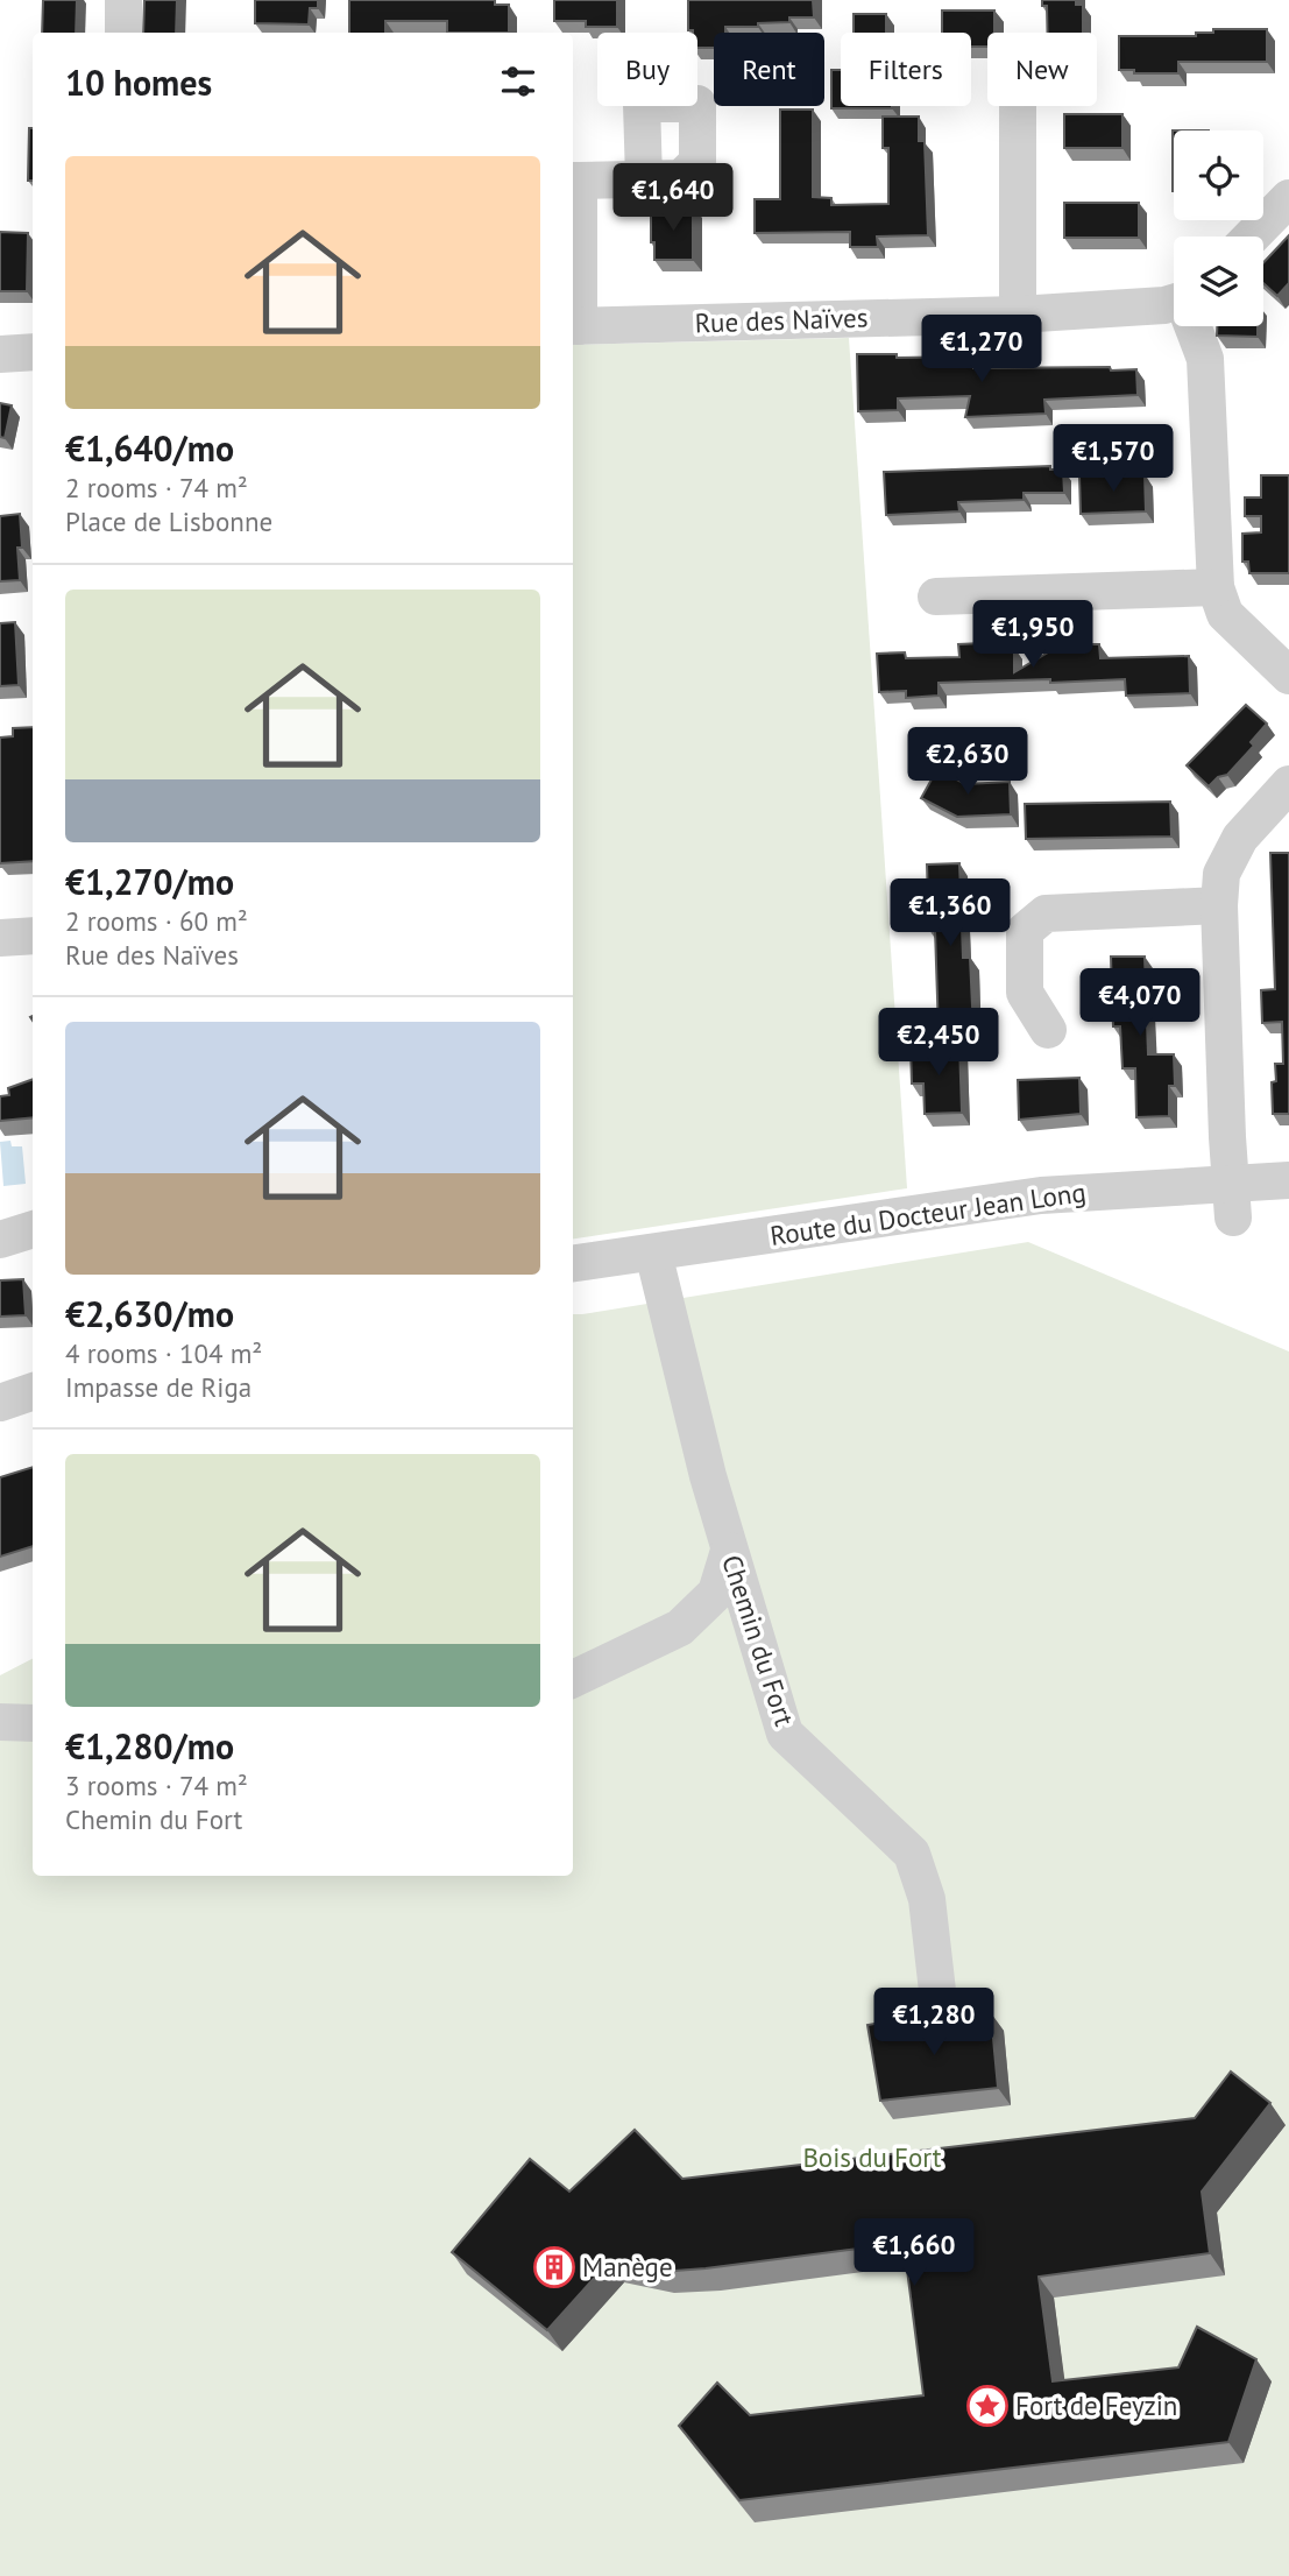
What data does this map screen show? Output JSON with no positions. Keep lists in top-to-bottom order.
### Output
{
  "streets": {
    "street": ["Rue des Naïves", "Route du Docteur Jean Long", "Chemin du Fort"]
  },
  "crossings": [
    ["Route du Docteur Jean Long", "Chemin du Fort"]
  ],
  "parks": ["Bois du Fort"],
  "places": {
    "building": ["Manège"],
    "place": ["Fort de Feyzin"]
  },
  "page": {
    "chip": [
      "Buy",
      "Rent",
      "Filters",
      "New"
    ],
    "heading": "10 homes",
    "list": [
      {
        "name": "€1,640/mo",
        "note": "2 rooms · 74 m² · Place de Lisbonne"
      },
      {
        "name": "€1,270/mo",
        "note": "2 rooms · 60 m² · Rue des Naïves"
      },
      {
        "name": "€2,630/mo",
        "note": "4 rooms · 104 m² · Impasse de Riga"
      },
      {
        "name": "€1,280/mo",
        "note": "3 rooms · 74 m² · Chemin du Fort"
      }
    ],
    "price": [
      "€1,640",
      "€1,270",
      "€1,570",
      "€1,950",
      "€2,630",
      "€1,360",
      "€4,070",
      "€2,450",
      "€1,280",
      "€1,660"
    ]
  }
}
